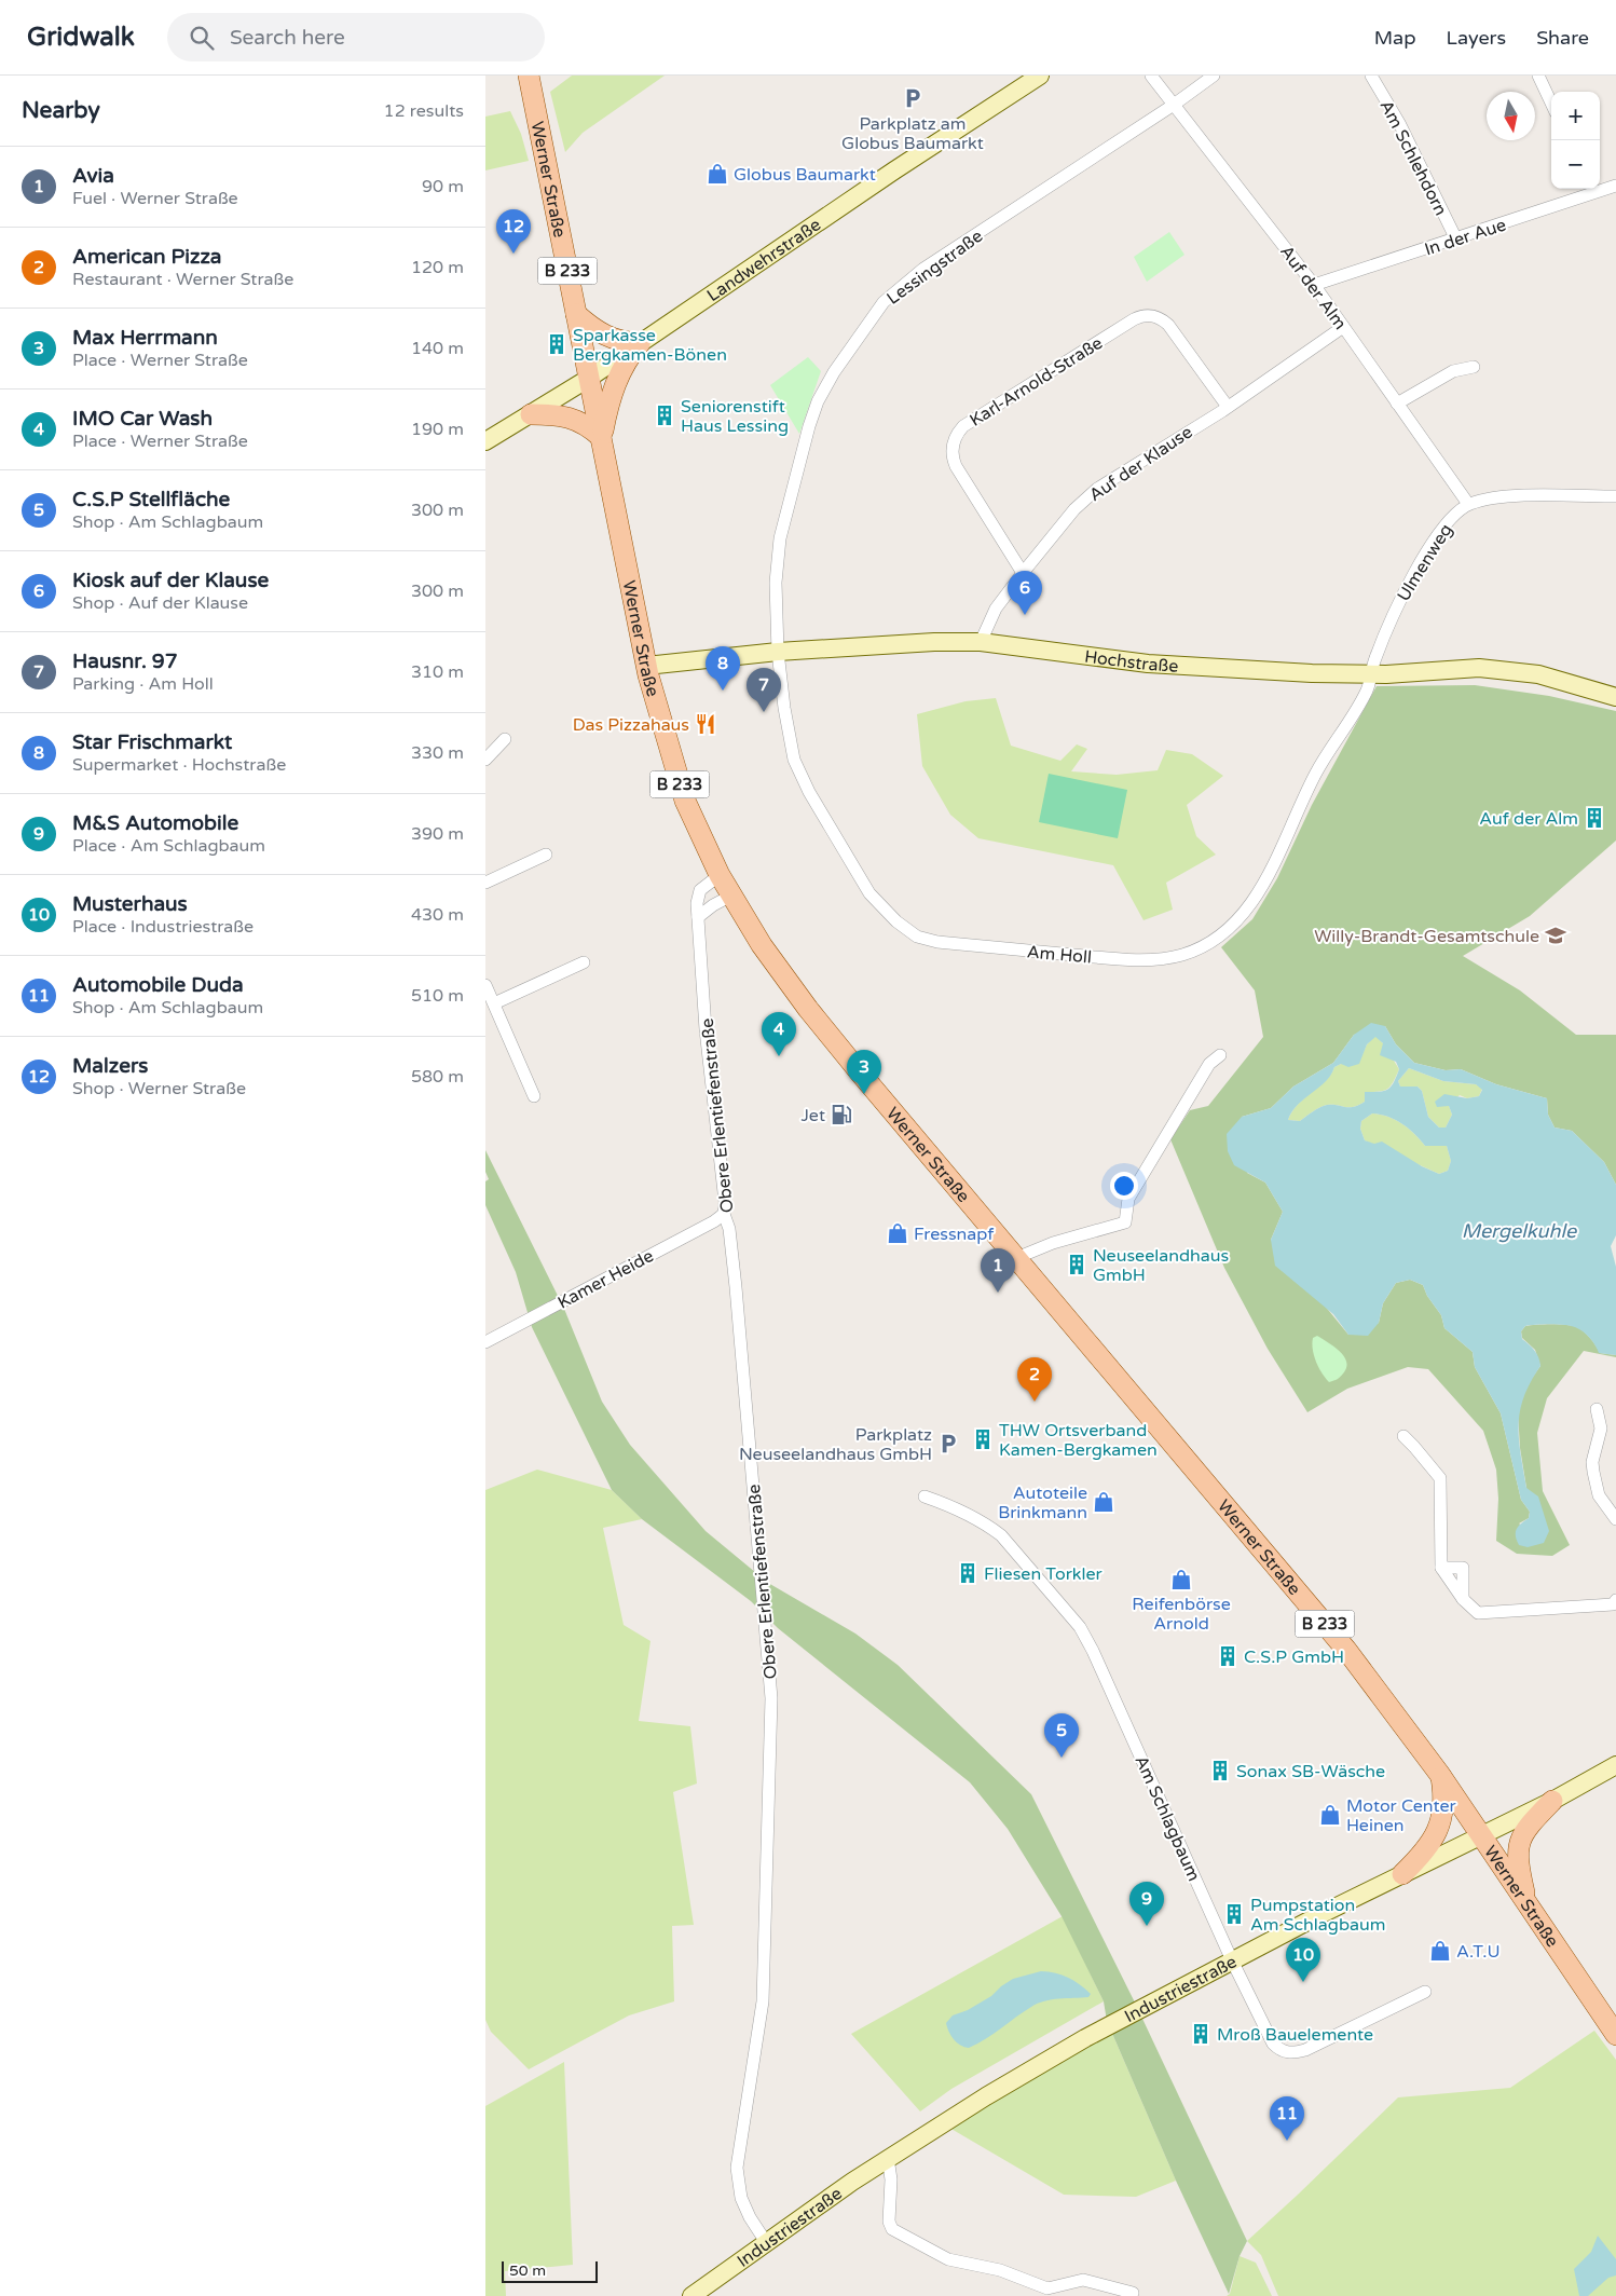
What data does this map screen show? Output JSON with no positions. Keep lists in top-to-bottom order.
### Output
{
  "streets": {
    "main road": ["Werner Straße", "B 233"],
    "street": [
      "Am Schlehdorn",
      "In der Aue",
      "Landwehrstraße",
      "Lessingstraße",
      "Auf der Alm",
      "Karl-Arnold-Straße",
      "Auf der Klause",
      "Ulmenweg",
      "Hochstraße",
      "Am Holl",
      "Obere Erlentiefenstraße",
      "Kamer Heide",
      "Am Schlagbaum",
      "Industriestraße"
    ]
  },
  "crossings": [
    ["Am Schlehdorn", "In der Aue"],
    ["Werner Straße", "Landwehrstraße"],
    ["Werner Straße", "Hochstraße"],
    ["Werner Straße", "Obere Erlentiefenstraße"],
    ["Werner Straße", "Industriestraße"],
    ["In der Aue", "Auf der Alm"],
    ["Lessingstraße", "Auf der Alm"],
    ["Lessingstraße", "Hochstraße"],
    ["Lessingstraße", "Am Holl"],
    ["Auf der Alm", "Auf der Klause"],
    ["Auf der Alm", "Ulmenweg"],
    ["Karl-Arnold-Straße", "Auf der Klause"],
    ["Auf der Klause", "Hochstraße"],
    ["Ulmenweg", "Hochstraße"],
    ["Ulmenweg", "Am Holl"],
    ["Hochstraße", "Am Holl"],
    ["Obere Erlentiefenstraße", "Kamer Heide"],
    ["Obere Erlentiefenstraße", "Industriestraße"],
    ["Am Schlagbaum", "Industriestraße"]
  ],
  "water": ["Mergelkuhle"],
  "places": {
    "parking": ["Parkplatz am Globus Baumarkt", "Parkplatz Neuseelandhaus GmbH"],
    "shop": [
      "Globus Baumarkt",
      "Fressnapf",
      "Autoteile Brinkmann",
      "Reifenbörse Arnold",
      "Motor Center Heinen",
      "A.T.U"
    ],
    "building": [
      "Sparkasse Bergkamen-Bönen",
      "Seniorenstift Haus Lessing",
      "Auf der Alm",
      "Neuseelandhaus GmbH",
      "THW Ortsverband Kamen-Bergkamen",
      "Fliesen Torkler",
      "C.S.P GmbH",
      "Sonax SB-Wäsche",
      "Pumpstation Am Schlagbaum",
      "Mroß Bauelemente"
    ],
    "restaurant": ["Das Pizzahaus"],
    "school or university": ["Willy-Brandt-Gesamtschule"],
    "fuel station": ["Jet"]
  },
  "scale_bar": "50 m",
  "north": "bottom",
  "page": {
    "header": "Gridwalk",
    "search": "Search here",
    "nav": ["Map", "Layers", "Share"],
    "heading": ["Nearby", "12 results"],
    "map_buttons": ["+", "−"],
    "list": [
      {
        "mark": "1",
        "name": "Avia",
        "note": "Fuel · Werner Straße",
        "value": "90 m"
      },
      {
        "mark": "2",
        "name": "American Pizza",
        "note": "Restaurant · Werner Straße",
        "value": "120 m"
      },
      {
        "mark": "3",
        "name": "Max Herrmann",
        "note": "Place · Werner Straße",
        "value": "140 m"
      },
      {
        "mark": "4",
        "name": "IMO Car Wash",
        "note": "Place · Werner Straße",
        "value": "190 m"
      },
      {
        "mark": "5",
        "name": "C.S.P Stellfläche",
        "note": "Shop · Am Schlagbaum",
        "value": "300 m"
      },
      {
        "mark": "6",
        "name": "Kiosk auf der Klause",
        "note": "Shop · Auf der Klause",
        "value": "300 m"
      },
      {
        "mark": "7",
        "name": "Hausnr. 97",
        "note": "Parking · Am Holl",
        "value": "310 m"
      },
      {
        "mark": "8",
        "name": "Star Frischmarkt",
        "note": "Supermarket · Hochstraße",
        "value": "330 m"
      },
      {
        "mark": "9",
        "name": "M&S Automobile",
        "note": "Place · Am Schlagbaum",
        "value": "390 m"
      },
      {
        "mark": "10",
        "name": "Musterhaus",
        "note": "Place · Industriestraße",
        "value": "430 m"
      },
      {
        "mark": "11",
        "name": "Automobile Duda",
        "note": "Shop · Am Schlagbaum",
        "value": "510 m"
      },
      {
        "mark": "12",
        "name": "Malzers",
        "note": "Shop · Werner Straße",
        "value": "580 m"
      }
    ],
    "pins": [
      "12",
      "6",
      "8",
      "7",
      "4",
      "3",
      "1",
      "2",
      "5",
      "9",
      "10",
      "11"
    ],
    "scale": "50 m"
  }
}
